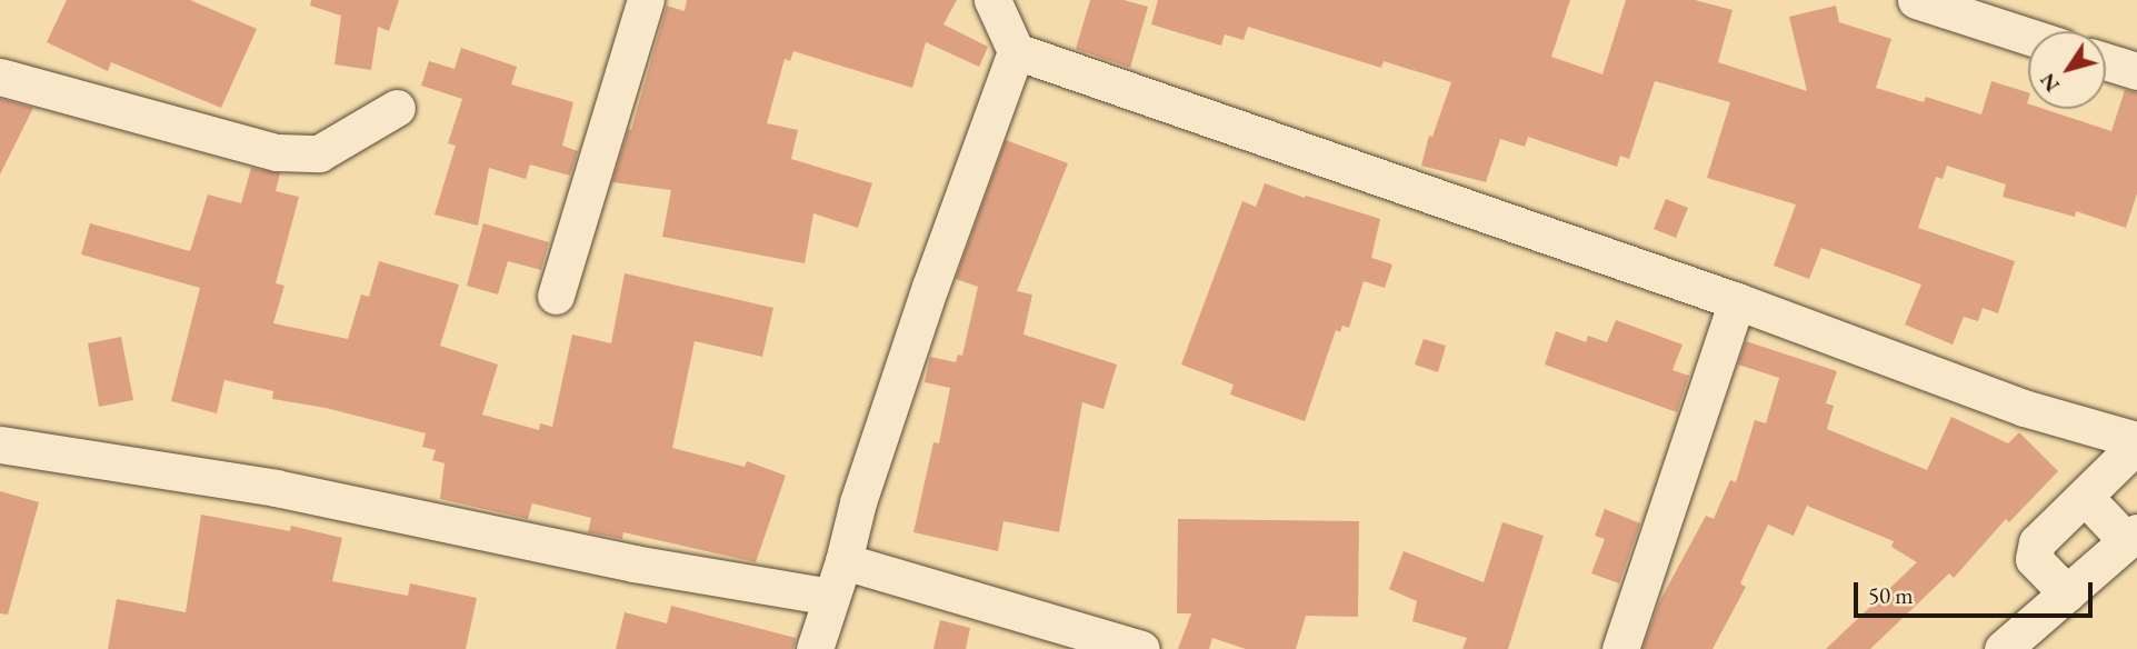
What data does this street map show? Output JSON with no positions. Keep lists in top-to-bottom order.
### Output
{
  "scale_bar": "50 m",
  "north": "bottom left"
}
